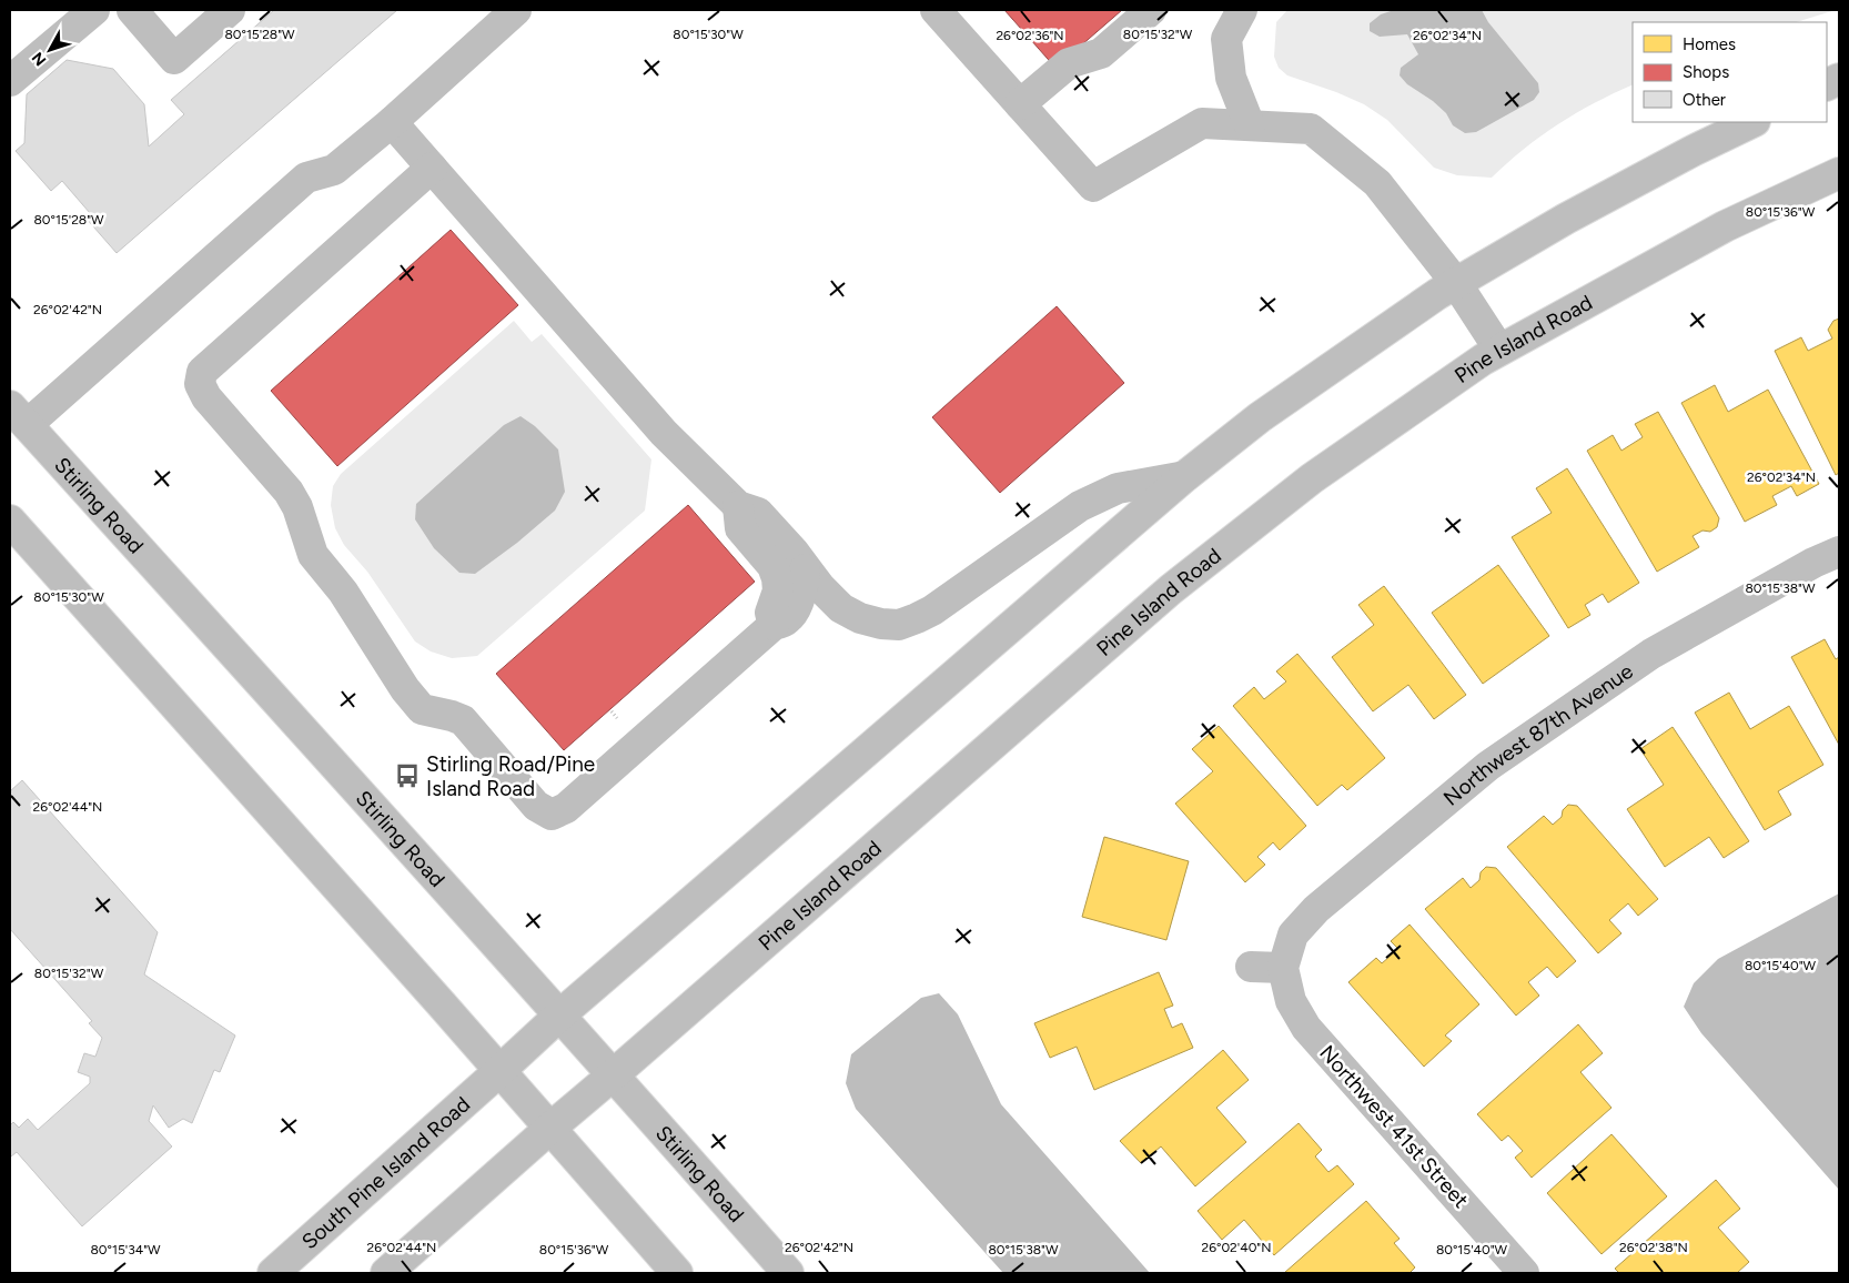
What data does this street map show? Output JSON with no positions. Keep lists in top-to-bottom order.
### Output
{
  "streets": {
    "main road": [
      "Pine Island Road",
      "Stirling Road",
      "Northwest 87th Avenue",
      "Northwest 41st Street",
      "South Pine Island Road"
    ]
  },
  "crossings": [
    ["Pine Island Road", "Stirling Road"],
    ["Northwest 87th Avenue", "Northwest 41st Street"]
  ],
  "places": {
    "bus stop": ["Stirling Road/Pine Island Road"]
  },
  "legend": ["Homes", "Shops", "Other"],
  "north": "bottom left",
  "coordinates": [
    "80°15'30\"W",
    "80°15'28\"W",
    "80°15'32\"W",
    "26°02'36\"N",
    "26°02'34\"N",
    "80°15'36\"W",
    "26°02'42\"N",
    "80°15'38\"W",
    "26°02'44\"N",
    "80°15'40\"W",
    "26°02'40\"N",
    "26°02'38\"N",
    "80°15'34\"W"
  ]
}
